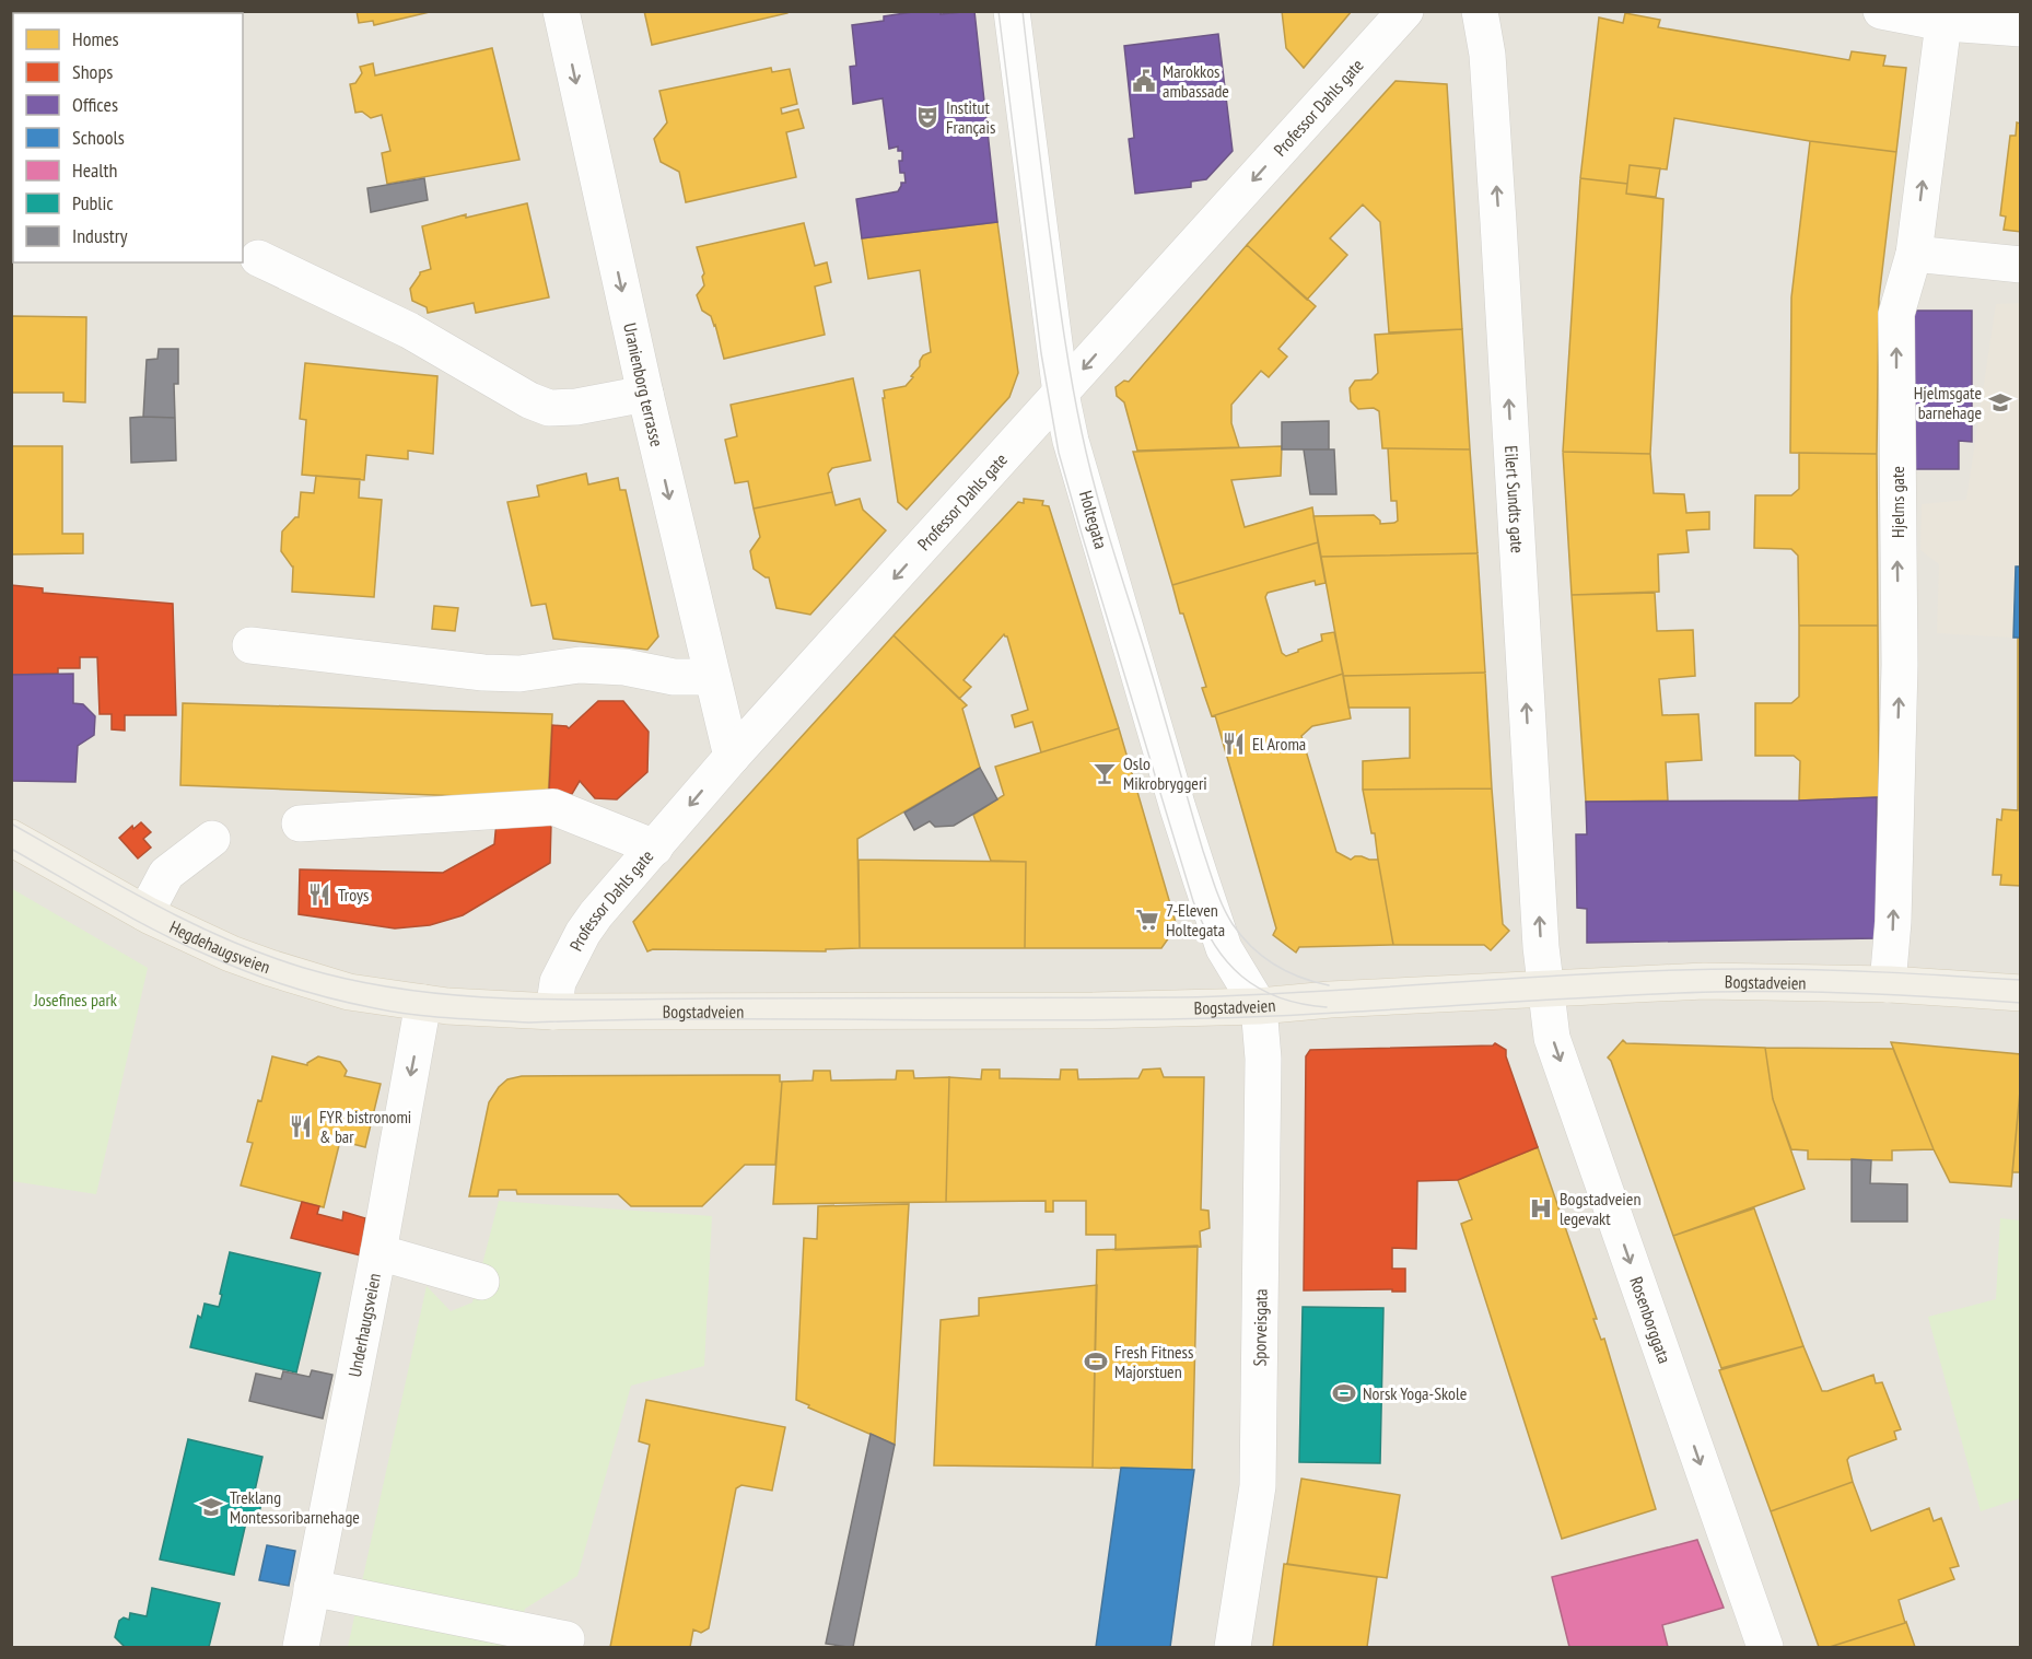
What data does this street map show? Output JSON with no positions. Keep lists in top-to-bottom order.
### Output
{
  "streets": {
    "main road": ["Hegdehaugsveien", "Bogstadveien"],
    "street": [
      "Professor Dahls gate",
      "Uranienborg terrasse",
      "Eilert Sundts gate",
      "Hjelms gate",
      "Holtegata",
      "Rosenborggata",
      "Underhaugsveien",
      "Sporveisgata"
    ]
  },
  "crossings": [
    ["Professor Dahls gate", "Uranienborg terrasse"],
    ["Professor Dahls gate", "Holtegata"],
    ["Professor Dahls gate", "Bogstadveien"],
    ["Eilert Sundts gate", "Bogstadveien"],
    ["Eilert Sundts gate", "Rosenborggata"],
    ["Hjelms gate", "Bogstadveien"],
    ["Holtegata", "Bogstadveien"],
    ["Holtegata", "Sporveisgata"],
    ["Hegdehaugsveien", "Bogstadveien"],
    ["Hegdehaugsveien", "Underhaugsveien"],
    ["Bogstadveien", "Rosenborggata"],
    ["Bogstadveien", "Underhaugsveien"],
    ["Bogstadveien", "Sporveisgata"]
  ],
  "one_way": [
    "Professor Dahls gate",
    "Uranienborg terrasse",
    "Eilert Sundts gate",
    "Hjelms gate",
    "Rosenborggata",
    "Underhaugsveien"
  ],
  "parks": ["Josefines park"],
  "places": {
    "public building": ["Marokkos ambassade"],
    "theatre": ["Institut Français"],
    "school or university": ["Hjelmsgate barnehage", "Treklang Montessoribarnehage"],
    "restaurant": ["El Aroma", "Troys", "FYR bistronomi & bar"],
    "bar": ["Oslo Mikrobryggeri"],
    "supermarket": ["7-Eleven Holtegata"],
    "hospital": ["Bogstadveien legevakt"],
    "sports": ["Fresh Fitness Majorstuen", "Norsk Yoga-Skole"]
  },
  "legend": [
    "Homes",
    "Shops",
    "Offices",
    "Schools",
    "Health",
    "Public",
    "Industry"
  ]
}
